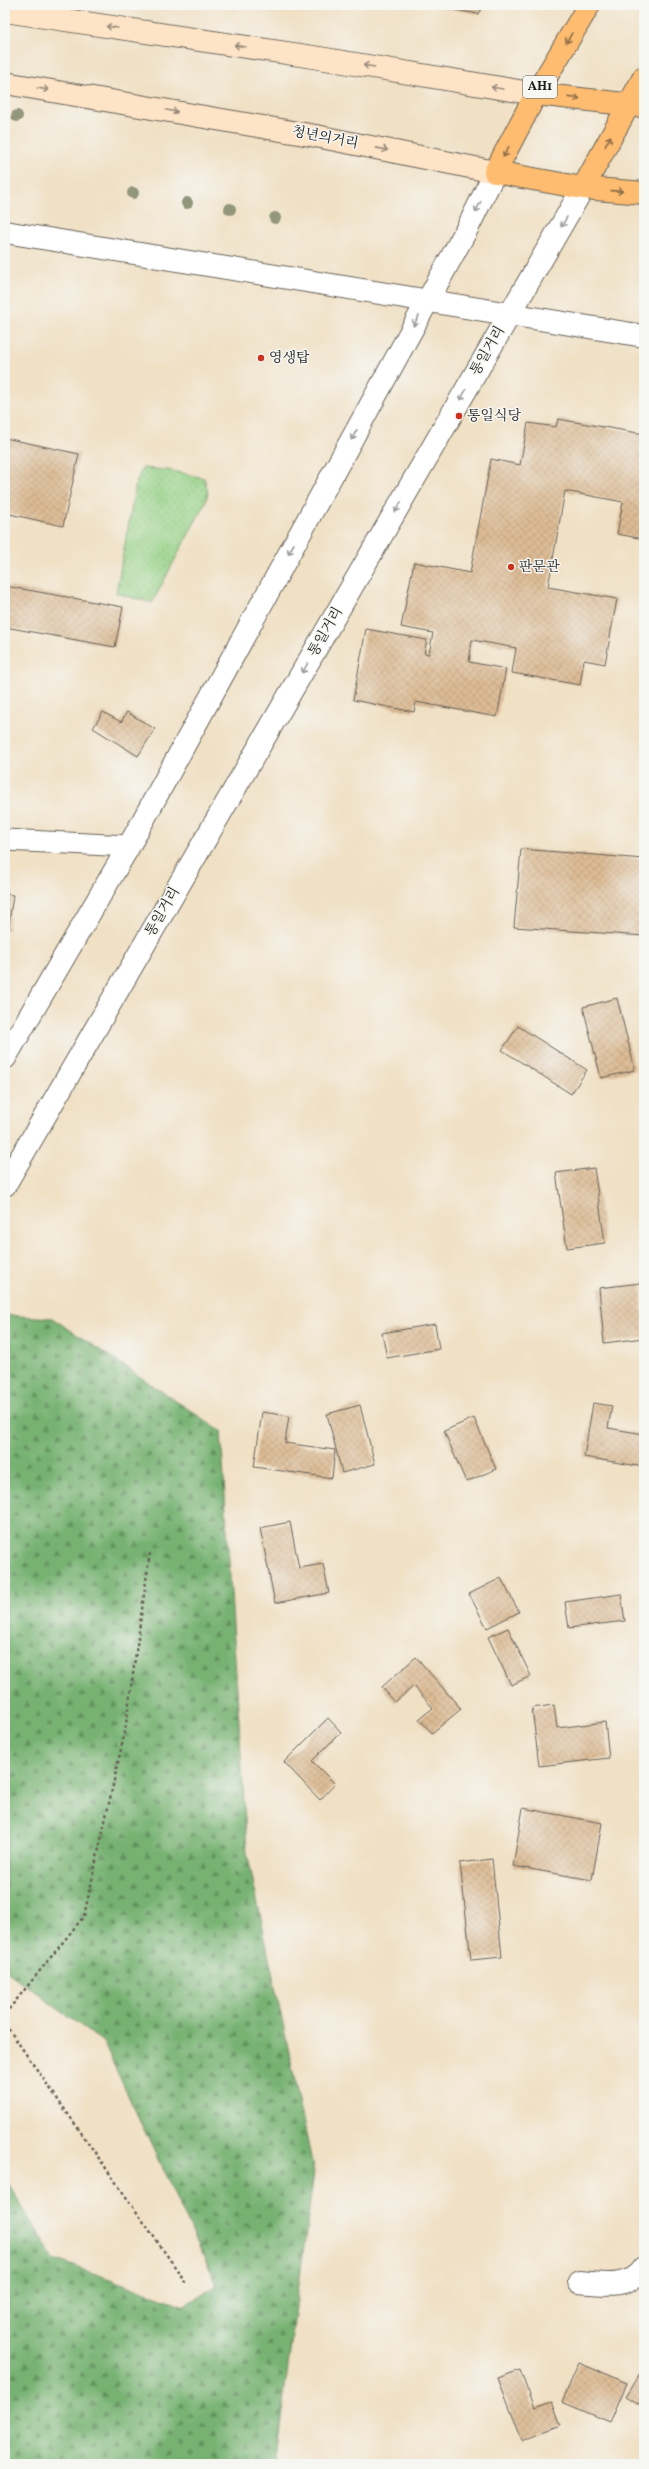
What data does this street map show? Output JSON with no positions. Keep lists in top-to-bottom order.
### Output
{
  "streets": {
    "main road": ["AH1", "청년의거리", "통일거리"]
  },
  "crossings": [
    ["AH1", "청년의거리"],
    ["청년의거리", "통일거리"]
  ],
  "one_way": ["통일거리"],
  "places": ["영생탑", "통일식당", "판문관"]
}
